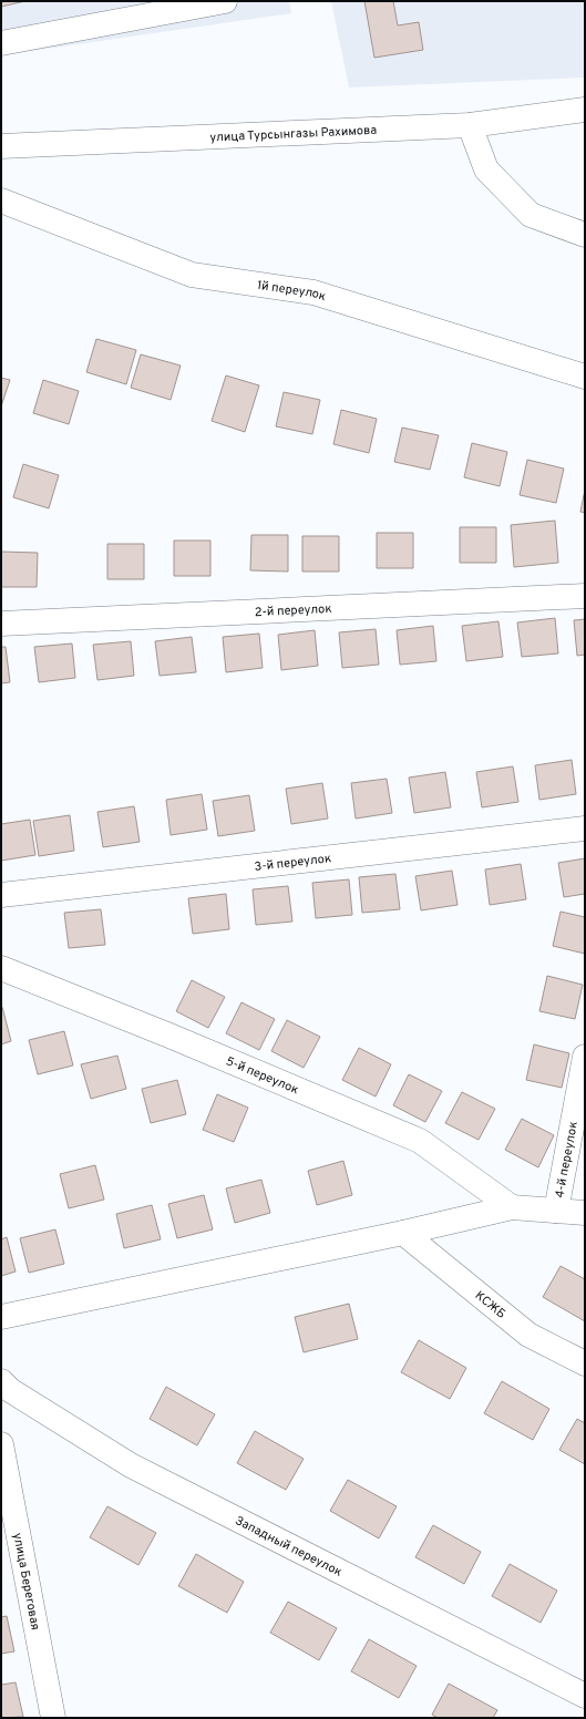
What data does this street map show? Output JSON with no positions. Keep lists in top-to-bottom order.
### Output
{
  "streets": {
    "street": [
      "улица Турсынгазы Рахимова",
      "1й переулок",
      "2-й переулок",
      "3-й переулок",
      "5-й переулок",
      "4-й переулок",
      "КСЖБ",
      "Западный переулок",
      "улица Береговая"
    ]
  }
}
